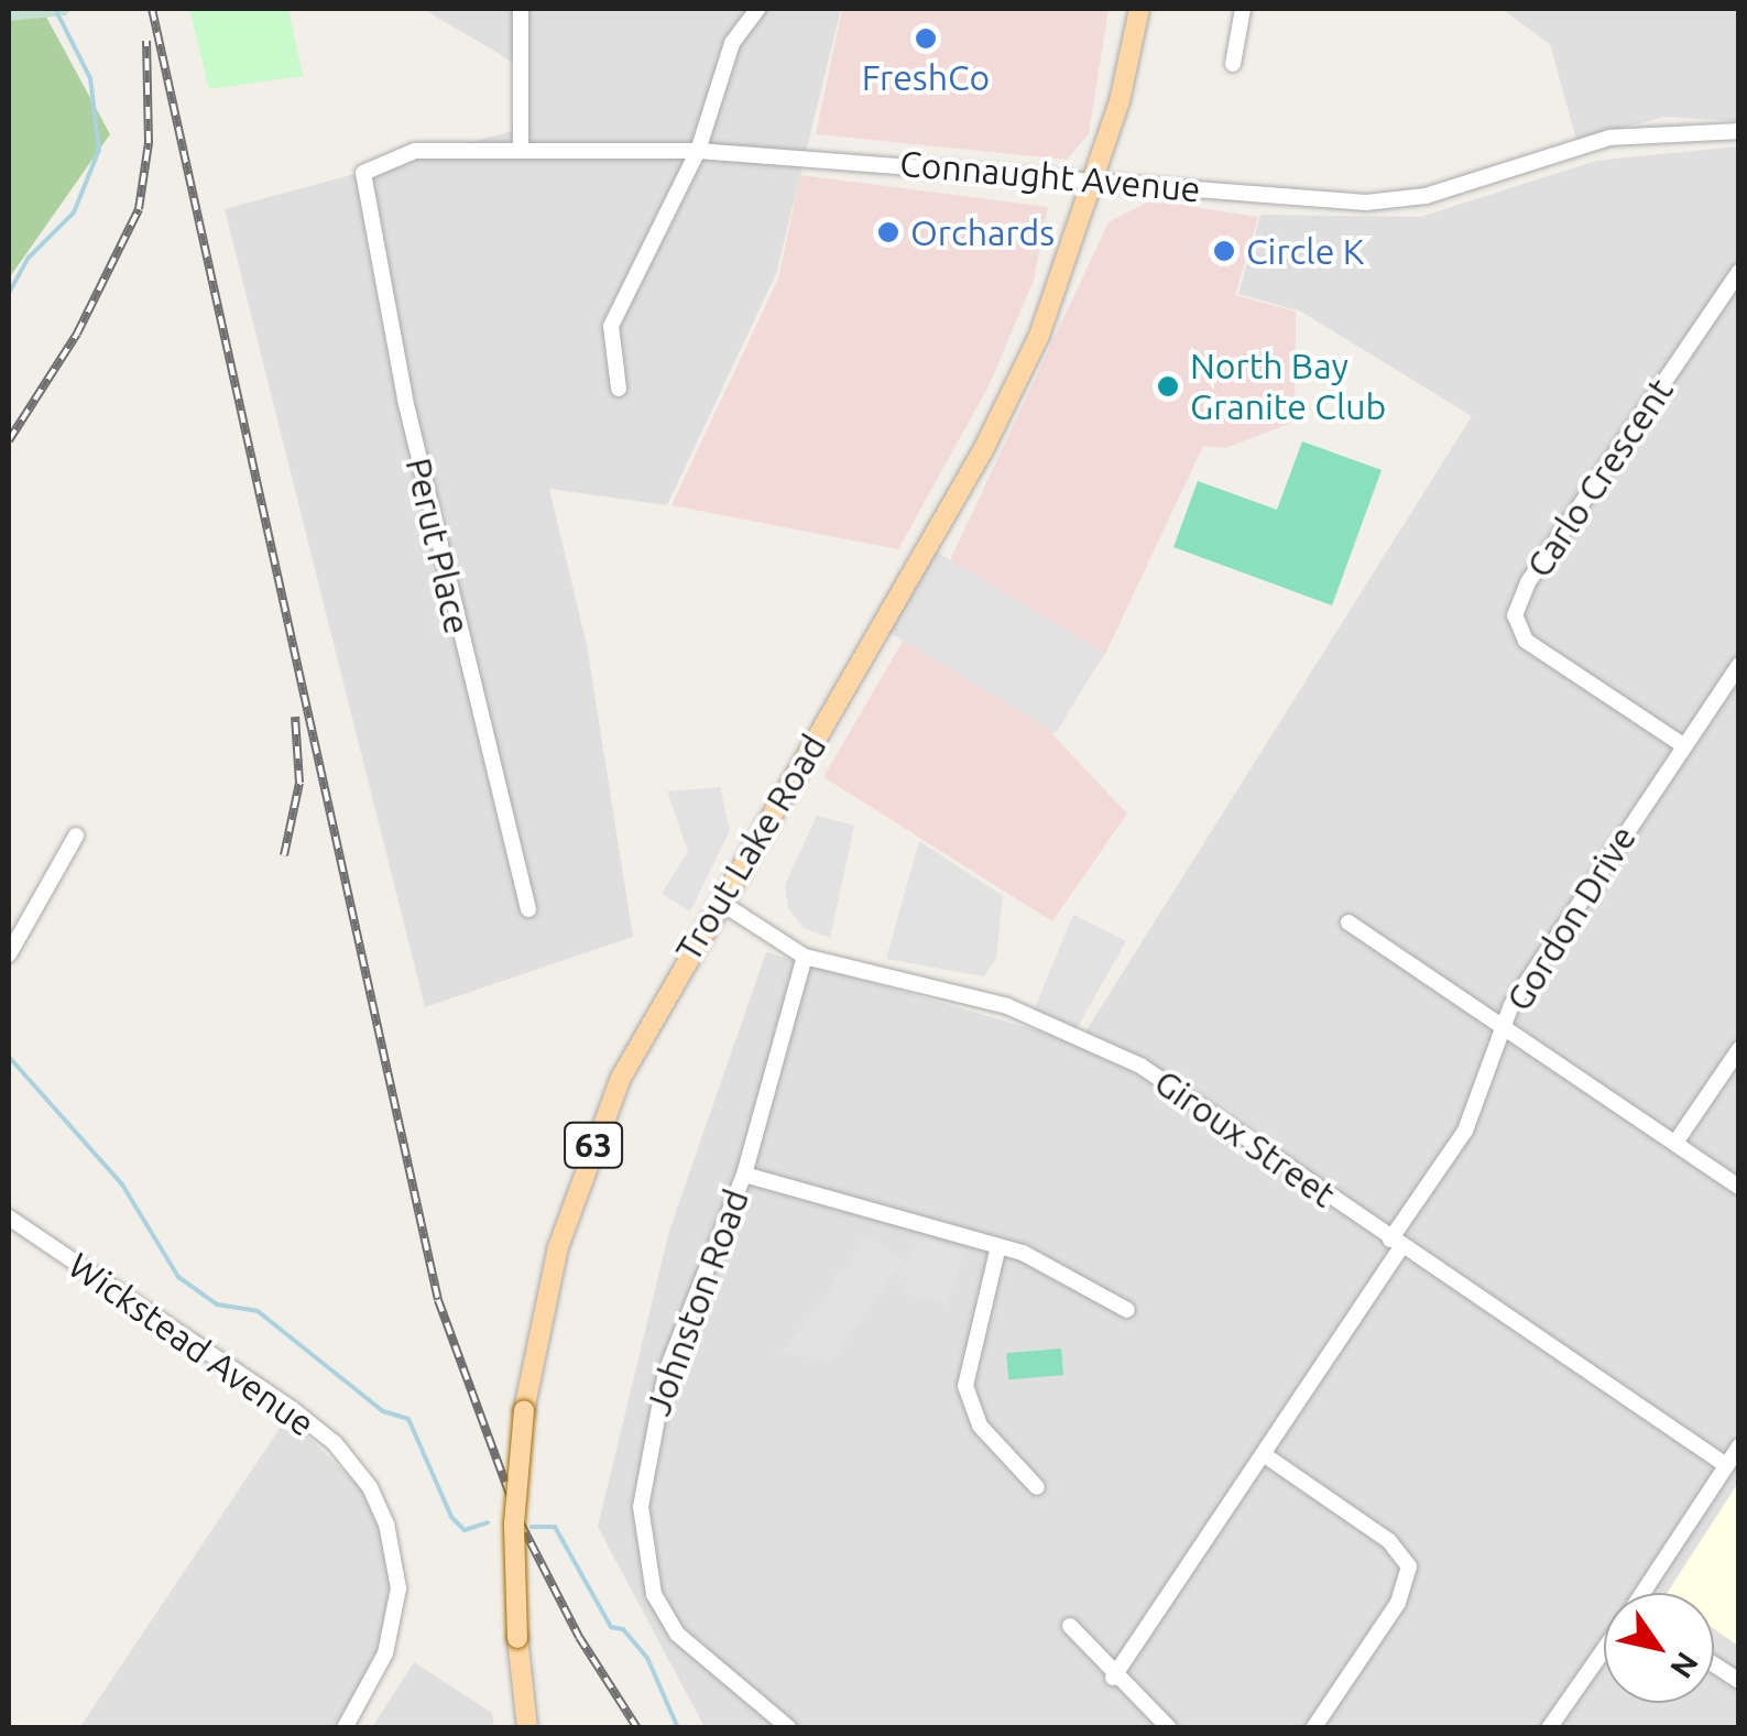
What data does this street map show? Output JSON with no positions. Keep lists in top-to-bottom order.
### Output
{
  "streets": {
    "main road": ["Trout Lake Road", "63"],
    "street": [
      "Connaught Avenue",
      "Carlo Crescent",
      "Perut Place",
      "Gordon Drive",
      "Giroux Street",
      "Johnston Road",
      "Wickstead Avenue"
    ]
  },
  "crossings": [
    ["Connaught Avenue", "Perut Place"],
    ["Connaught Avenue", "Trout Lake Road"],
    ["Carlo Crescent", "Gordon Drive"],
    ["Trout Lake Road", "Giroux Street"],
    ["Gordon Drive", "Giroux Street"],
    ["Giroux Street", "Johnston Road"]
  ],
  "places": [
    "FreshCo",
    "Orchards",
    "Circle K",
    "North Bay Granite Club"
  ],
  "north": "bottom right"
}
